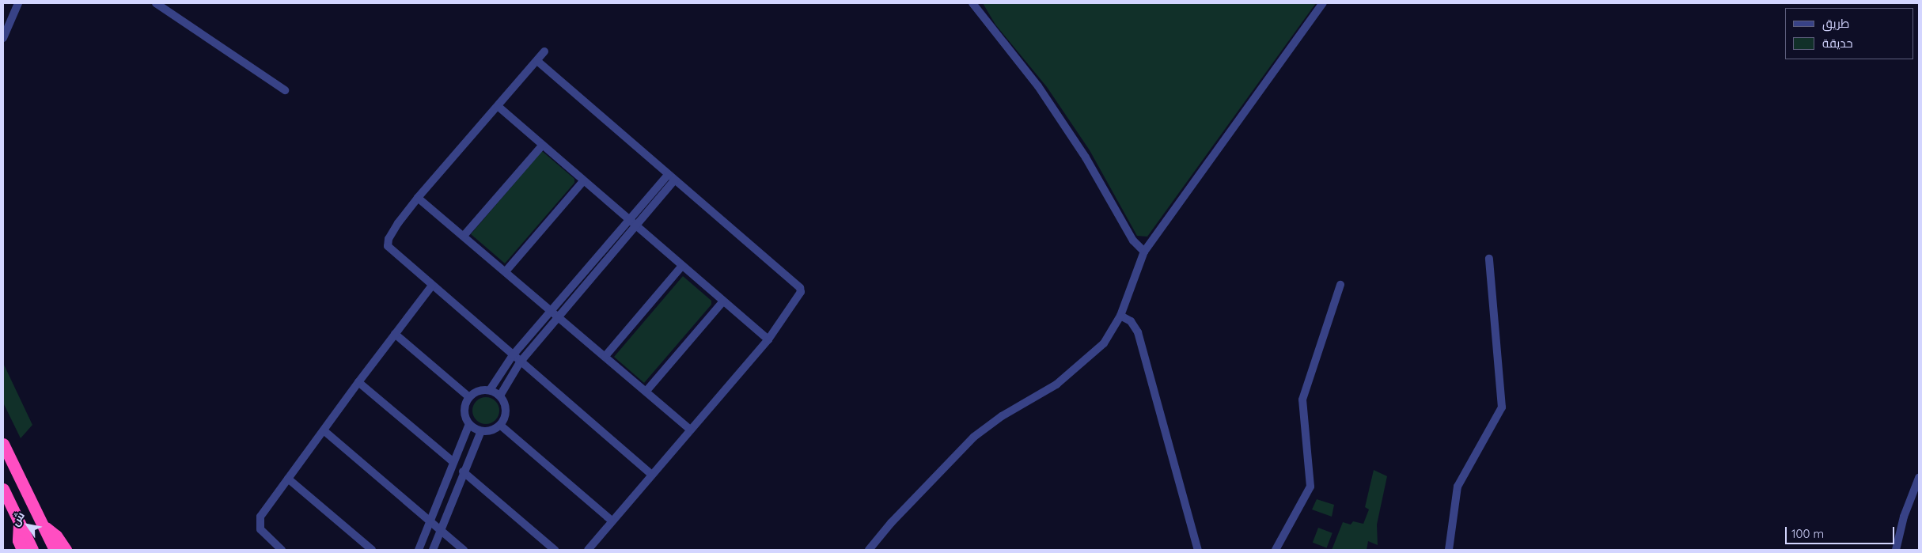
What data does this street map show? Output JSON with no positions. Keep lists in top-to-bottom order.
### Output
{
  "legend": ["طريق", "حديقة"],
  "scale_bar": "100 m",
  "north": "top left"
}
